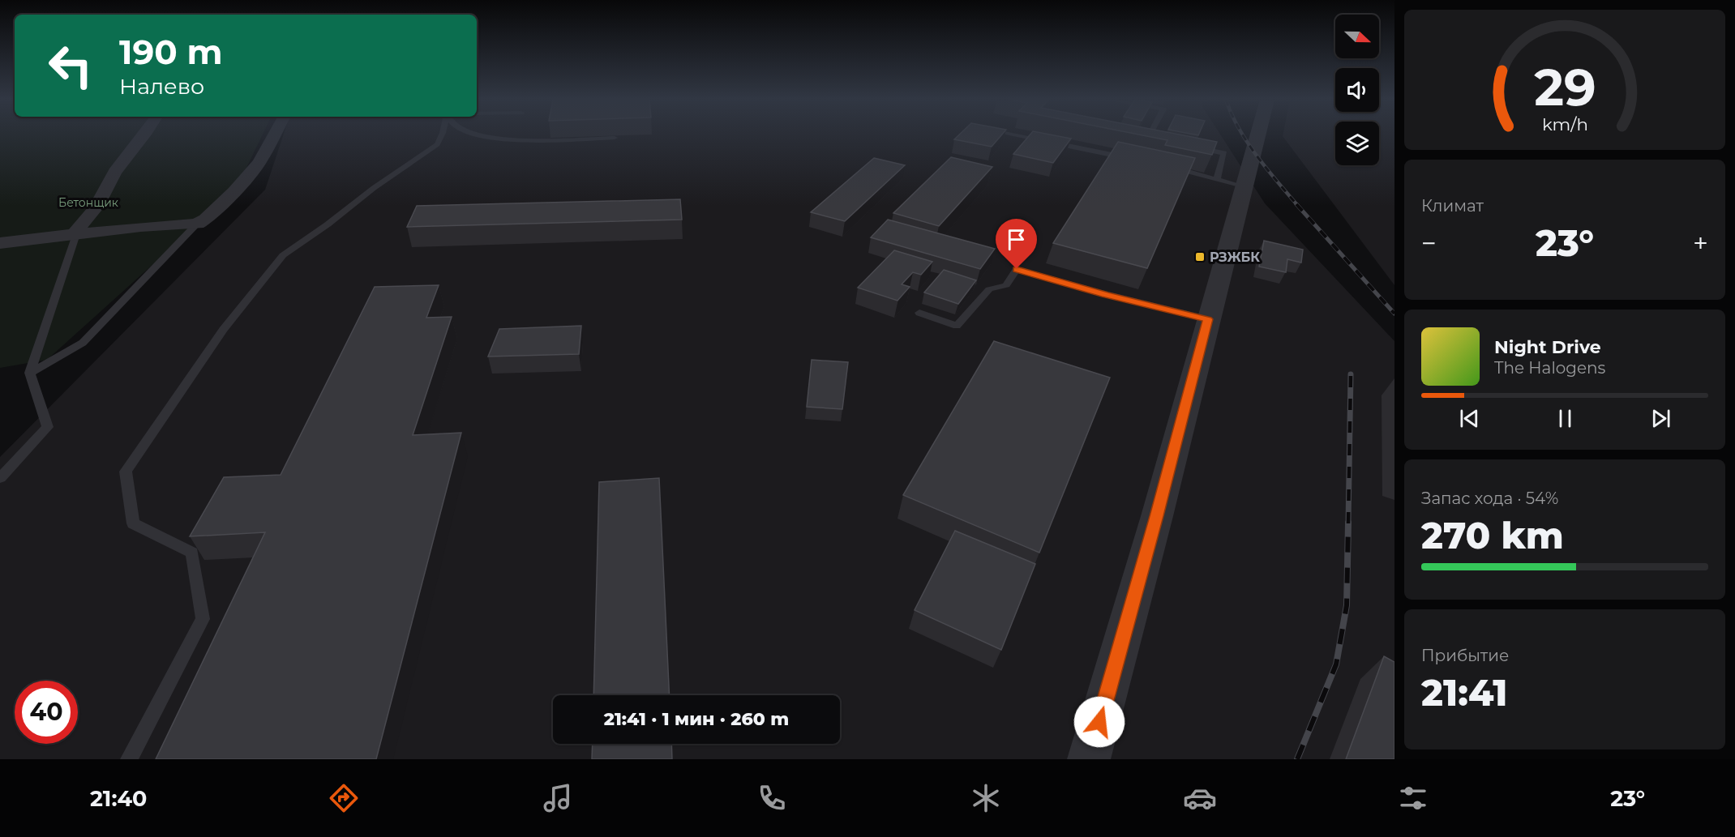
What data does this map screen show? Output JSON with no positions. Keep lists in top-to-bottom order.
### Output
{
  "parks": ["Бетонщик"],
  "places": {
    "transit": ["РЗЖБК"]
  },
  "north": "right",
  "page": {
    "turn": ["190 m", "Налево"],
    "tile": [
      "Климат",
      ["Запас хода · 54%", "270 km"],
      ["Прибытие", "21:41"]
    ],
    "heat": ["−", "23°", "+"],
    "song": ["Night Drive", "The Halogens"],
    "limit": "40",
    "trip": "21:41 · 1 мин · 260 m",
    "tabs": ["21:40", "23°"],
    "gauge": ["29", "km/h"]
  }
}
